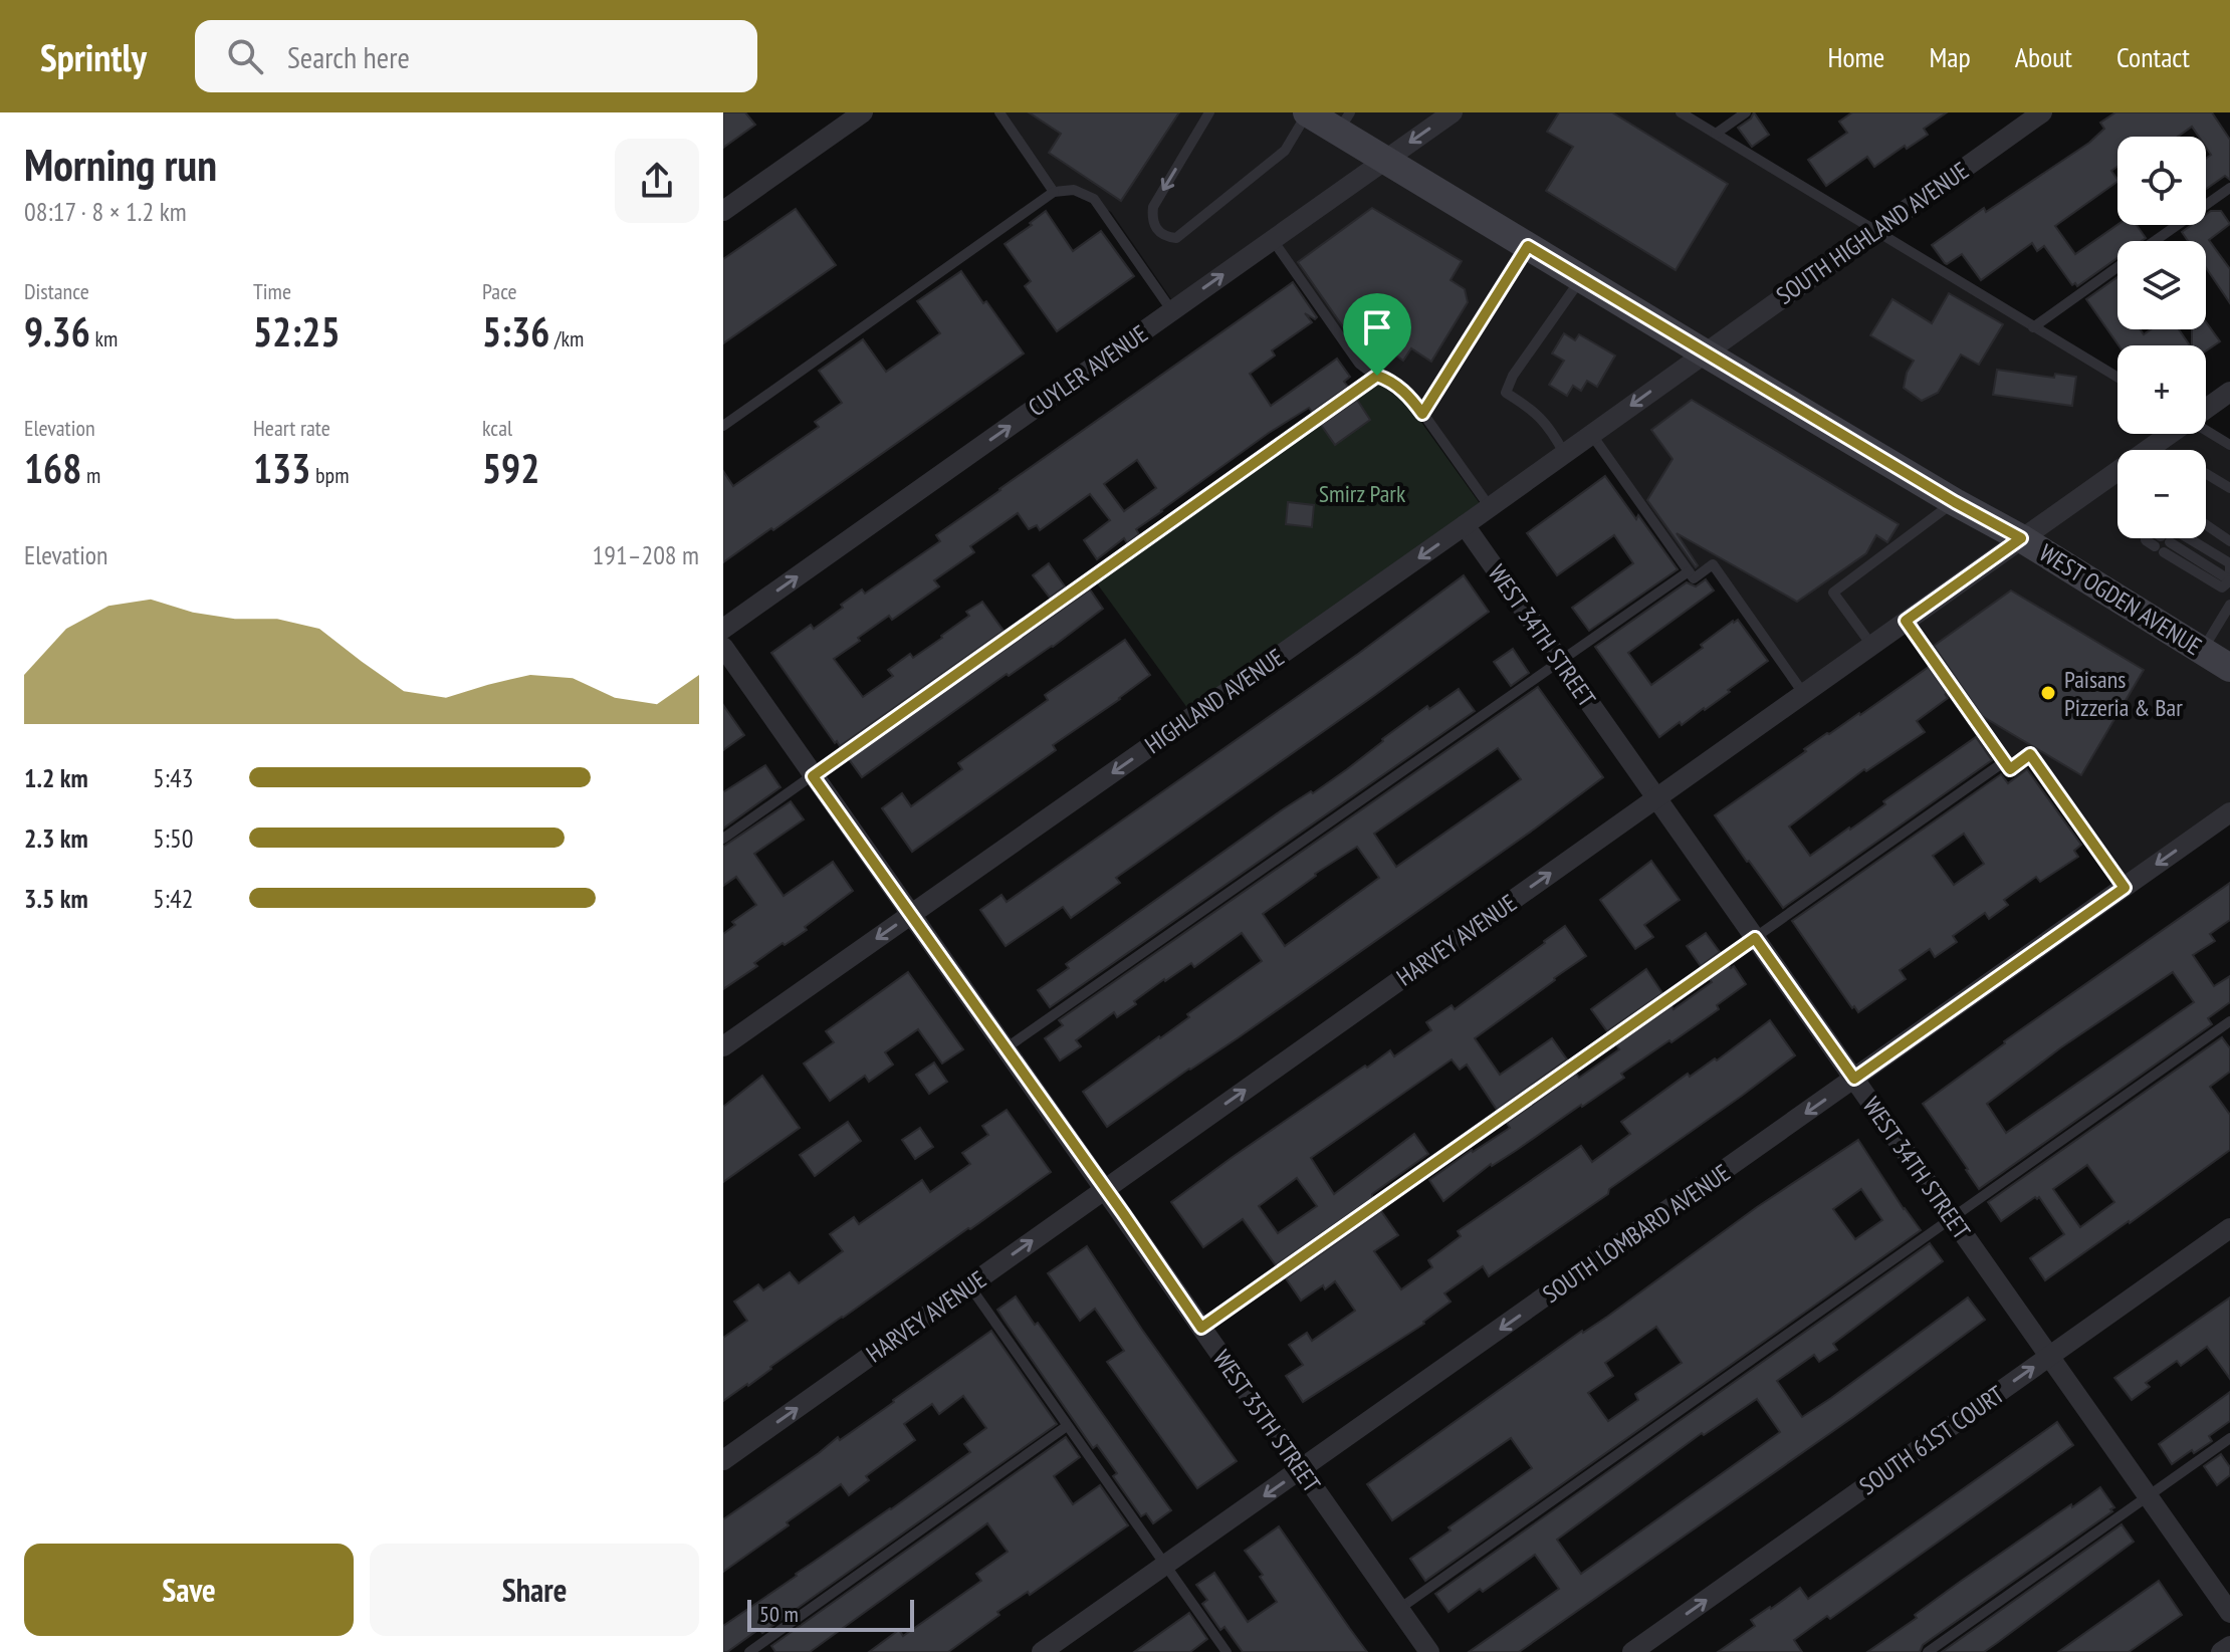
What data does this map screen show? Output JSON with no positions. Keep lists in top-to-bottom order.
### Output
{
  "streets": {
    "main road": ["WEST OGDEN AVENUE"],
    "street": [
      "SOUTH HIGHLAND AVENUE",
      "CUYLER AVENUE",
      "WEST 34TH STREET",
      "HIGHLAND AVENUE",
      "HARVEY AVENUE",
      "SOUTH LOMBARD AVENUE",
      "WEST 35TH STREET",
      "SOUTH 61ST COURT"
    ]
  },
  "crossings": [
    ["SOUTH HIGHLAND AVENUE", "WEST OGDEN AVENUE"],
    ["SOUTH HIGHLAND AVENUE", "HIGHLAND AVENUE"],
    ["CUYLER AVENUE", "WEST OGDEN AVENUE"],
    ["WEST OGDEN AVENUE", "HIGHLAND AVENUE"],
    ["WEST OGDEN AVENUE", "HARVEY AVENUE"],
    ["WEST 34TH STREET", "HIGHLAND AVENUE"],
    ["WEST 34TH STREET", "HARVEY AVENUE"],
    ["WEST 34TH STREET", "SOUTH LOMBARD AVENUE"],
    ["WEST 34TH STREET", "SOUTH 61ST COURT"],
    ["HIGHLAND AVENUE", "WEST 35TH STREET"],
    ["HARVEY AVENUE", "WEST 35TH STREET"],
    ["SOUTH LOMBARD AVENUE", "WEST 35TH STREET"]
  ],
  "one_way": [
    "HIGHLAND AVENUE",
    "HARVEY AVENUE",
    "SOUTH LOMBARD AVENUE",
    "SOUTH 61ST COURT"
  ],
  "parks": ["Smirz Park"],
  "places": ["Paisans Pizzeria & Bar"],
  "scale_bar": "50 m",
  "page": {
    "header": "Sprintly",
    "search": "Search here",
    "nav": [
      "Home",
      "Map",
      "About",
      "Contact"
    ],
    "heading": ["Morning run", "08:17 · 8 × 1.2 km"],
    "map_buttons": ["+", "−"],
    "stats": [
      ["Distance", "9.36 km"],
      ["Time", "52:25"],
      ["Pace", "5:36 /km"],
      ["Elevation", "168 m"],
      ["Heart rate", "133 bpm"],
      ["kcal", "592"]
    ],
    "chart": ["Elevation", "191–208 m"],
    "list": [
      {
        "name": "1.2 km",
        "note": "5:43"
      },
      {
        "name": "2.3 km",
        "note": "5:50"
      },
      {
        "name": "3.5 km",
        "note": "5:42"
      }
    ],
    "buttons": ["Save", "Share"],
    "scale": "50 m"
  }
}
